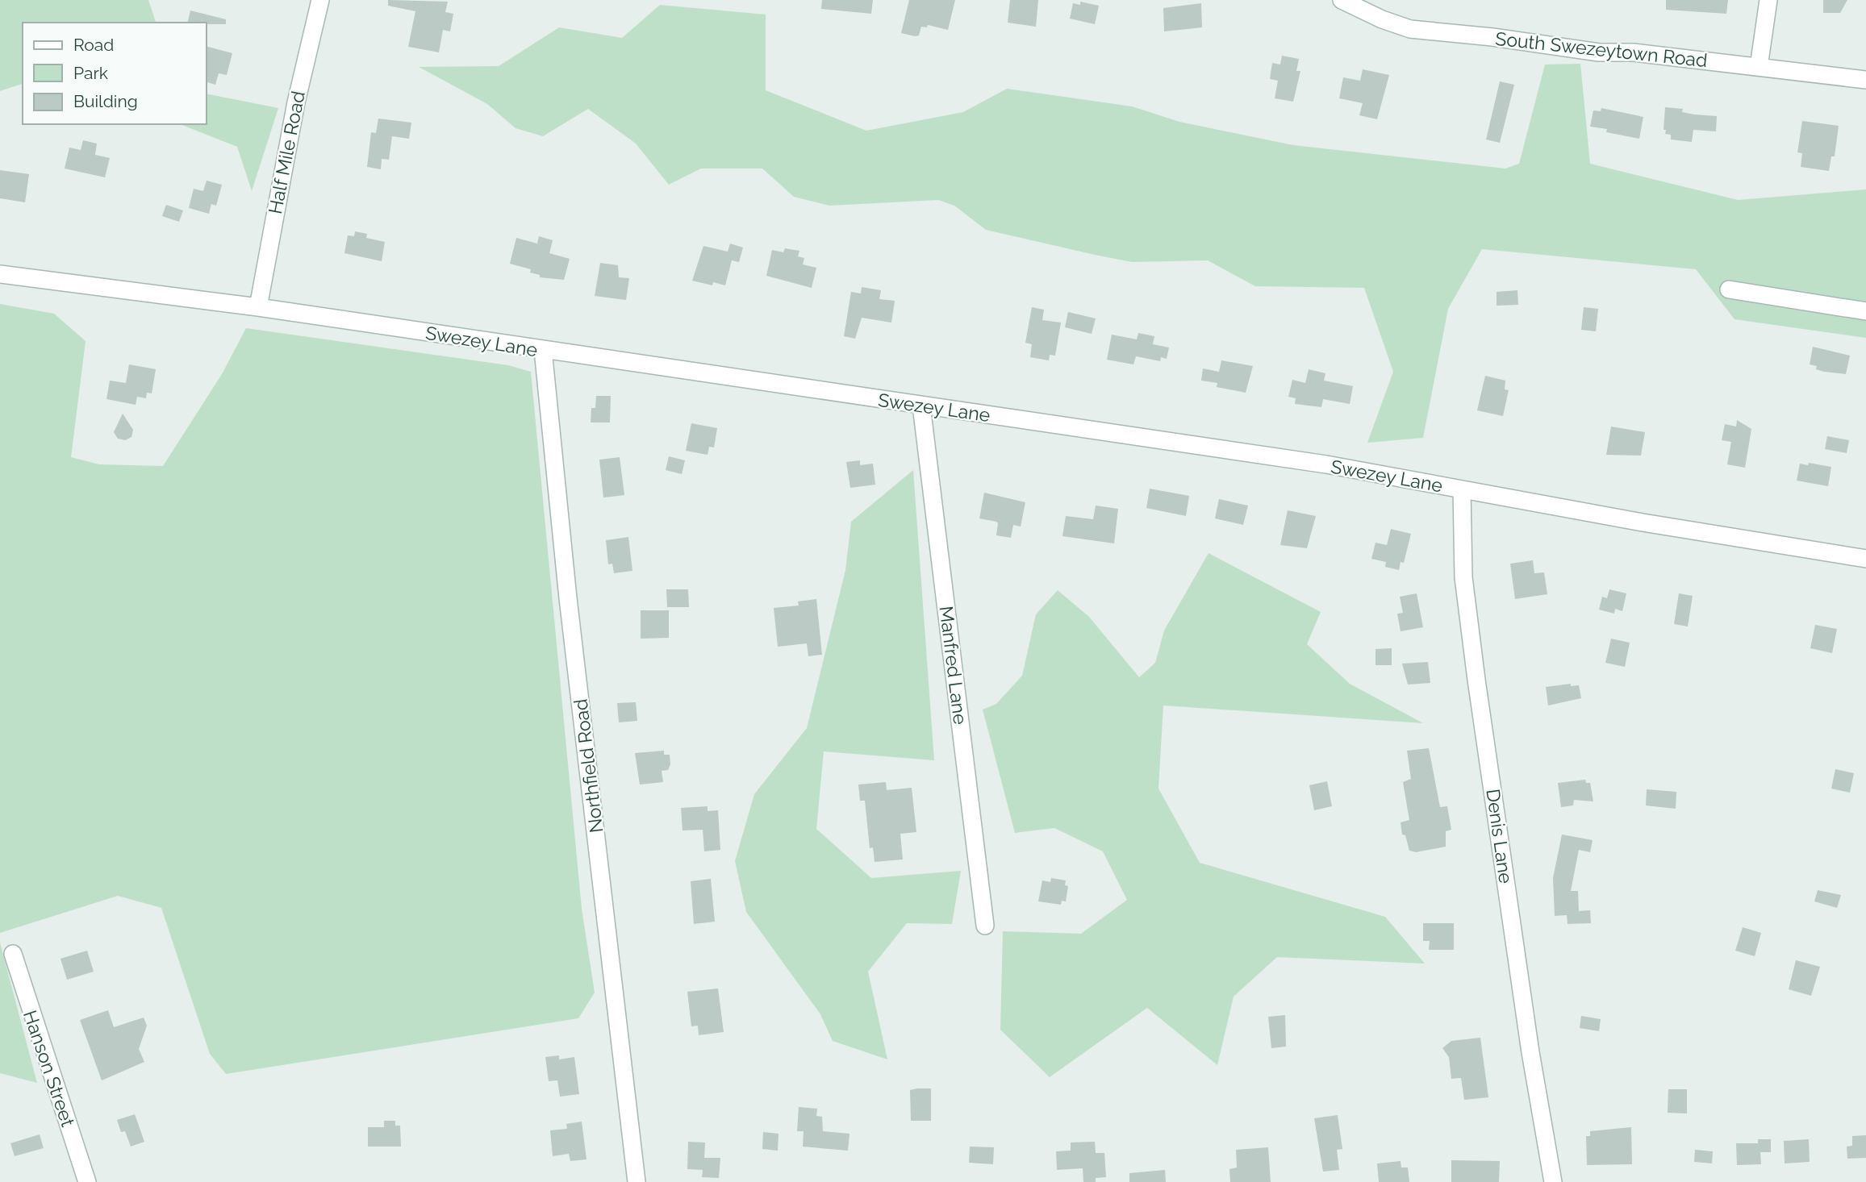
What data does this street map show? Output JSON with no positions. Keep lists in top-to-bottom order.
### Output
{
  "streets": {
    "street": [
      "South Swezeytown Road",
      "Half Mile Road",
      "Swezey Lane",
      "Manfred Lane",
      "Northfield Road",
      "Denis Lane",
      "Hanson Street"
    ]
  },
  "crossings": [
    ["Half Mile Road", "Swezey Lane"],
    ["Swezey Lane", "Manfred Lane"],
    ["Swezey Lane", "Northfield Road"],
    ["Swezey Lane", "Denis Lane"]
  ],
  "legend": ["Road", "Park", "Building"]
}
